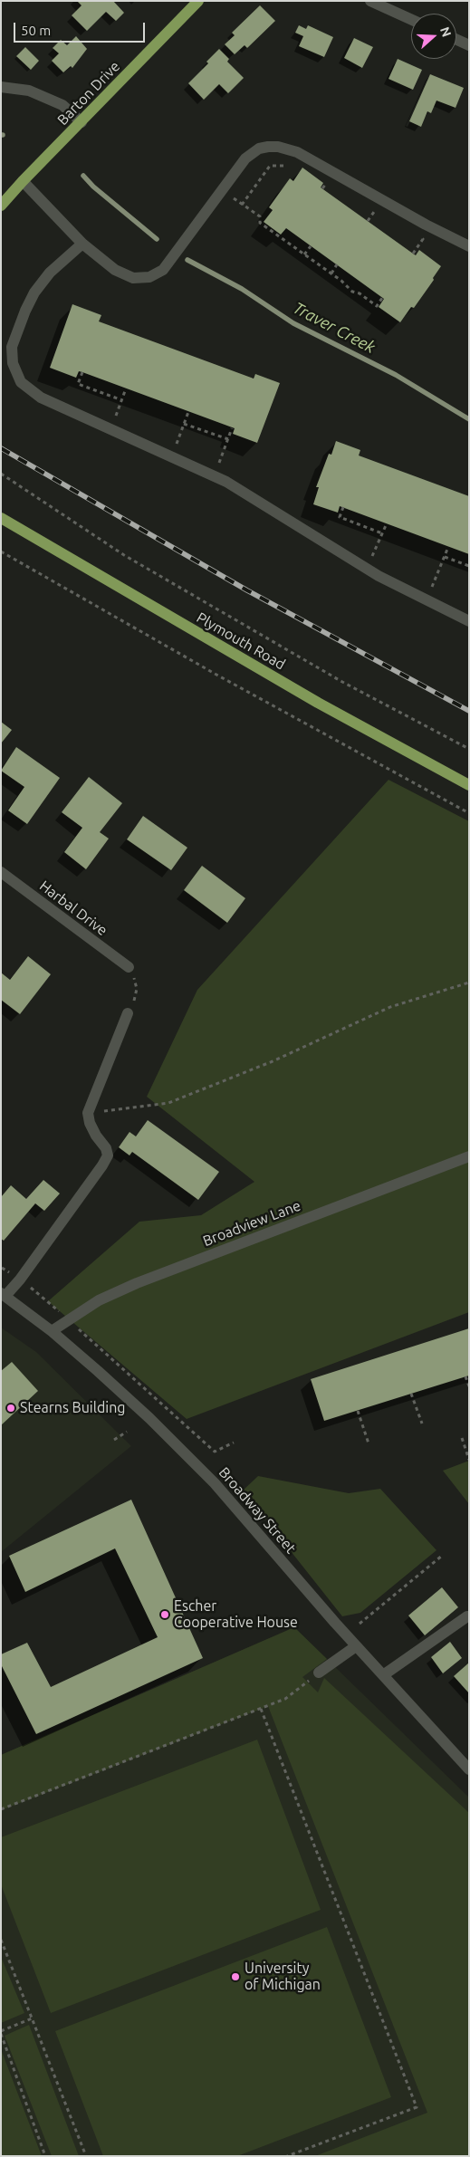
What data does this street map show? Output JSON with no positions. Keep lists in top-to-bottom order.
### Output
{
  "streets": {
    "main road": ["Barton Drive", "Plymouth Road"],
    "street": ["Harbal Drive", "Broadview Lane", "Broadway Street"]
  },
  "crossings": [
    ["Broadview Lane", "Broadway Street"]
  ],
  "water": ["Traver Creek"],
  "places": ["Stearns Building", "Escher Cooperative House", "University of Michigan"],
  "scale_bar": "50 m",
  "north": "right"
}
